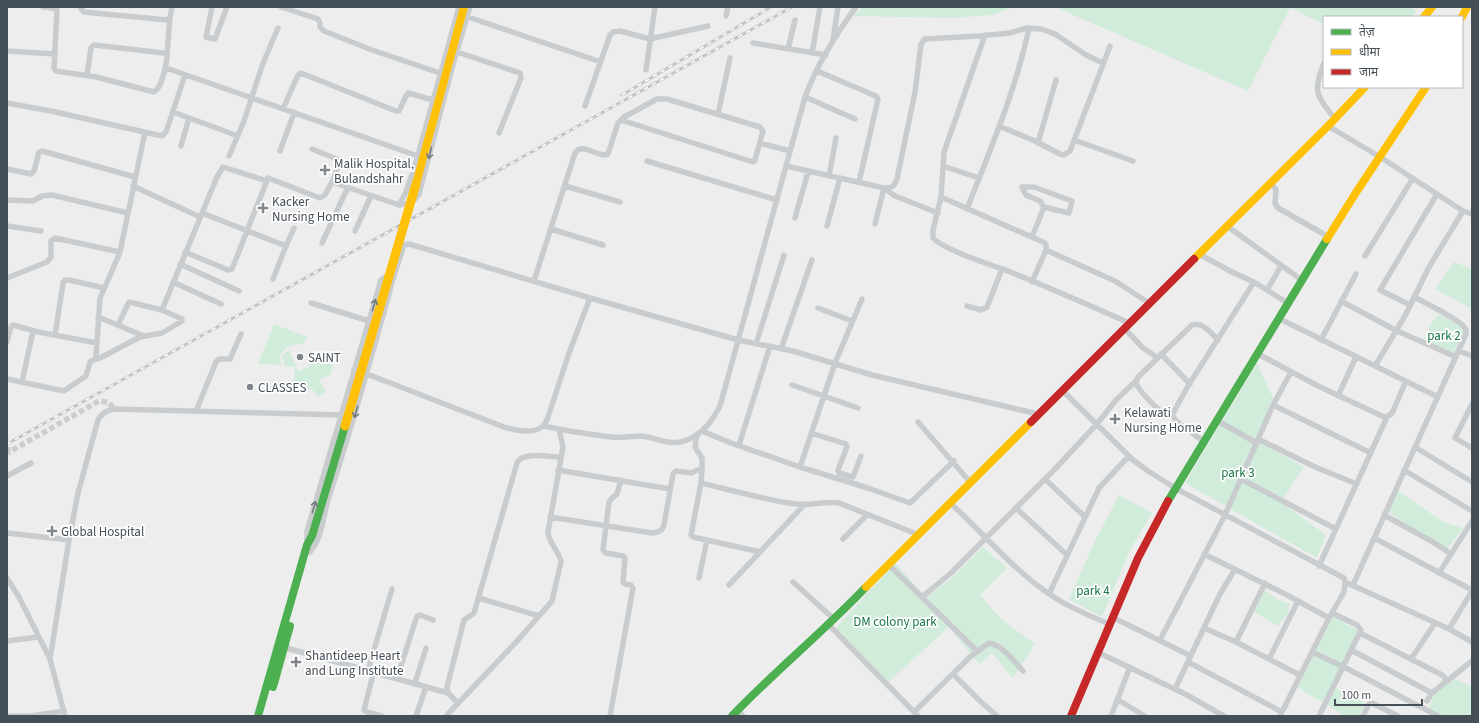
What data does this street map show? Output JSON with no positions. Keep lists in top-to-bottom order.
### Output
{
  "parks": [
    "park 2",
    "park 3",
    "park 4",
    "DM colony park"
  ],
  "places": {
    "health": [
      "Malik Hospital, Bulandshahr",
      "Kacker Nursing Home",
      "Kelawati Nursing Home",
      "Global Hospital",
      "Shantideep Heart and Lung Institute"
    ],
    "other": ["SAINT", "CLASSES"]
  },
  "legend": ["तेज़", "धीमा", "जाम"],
  "scale_bar": "100 m"
}
